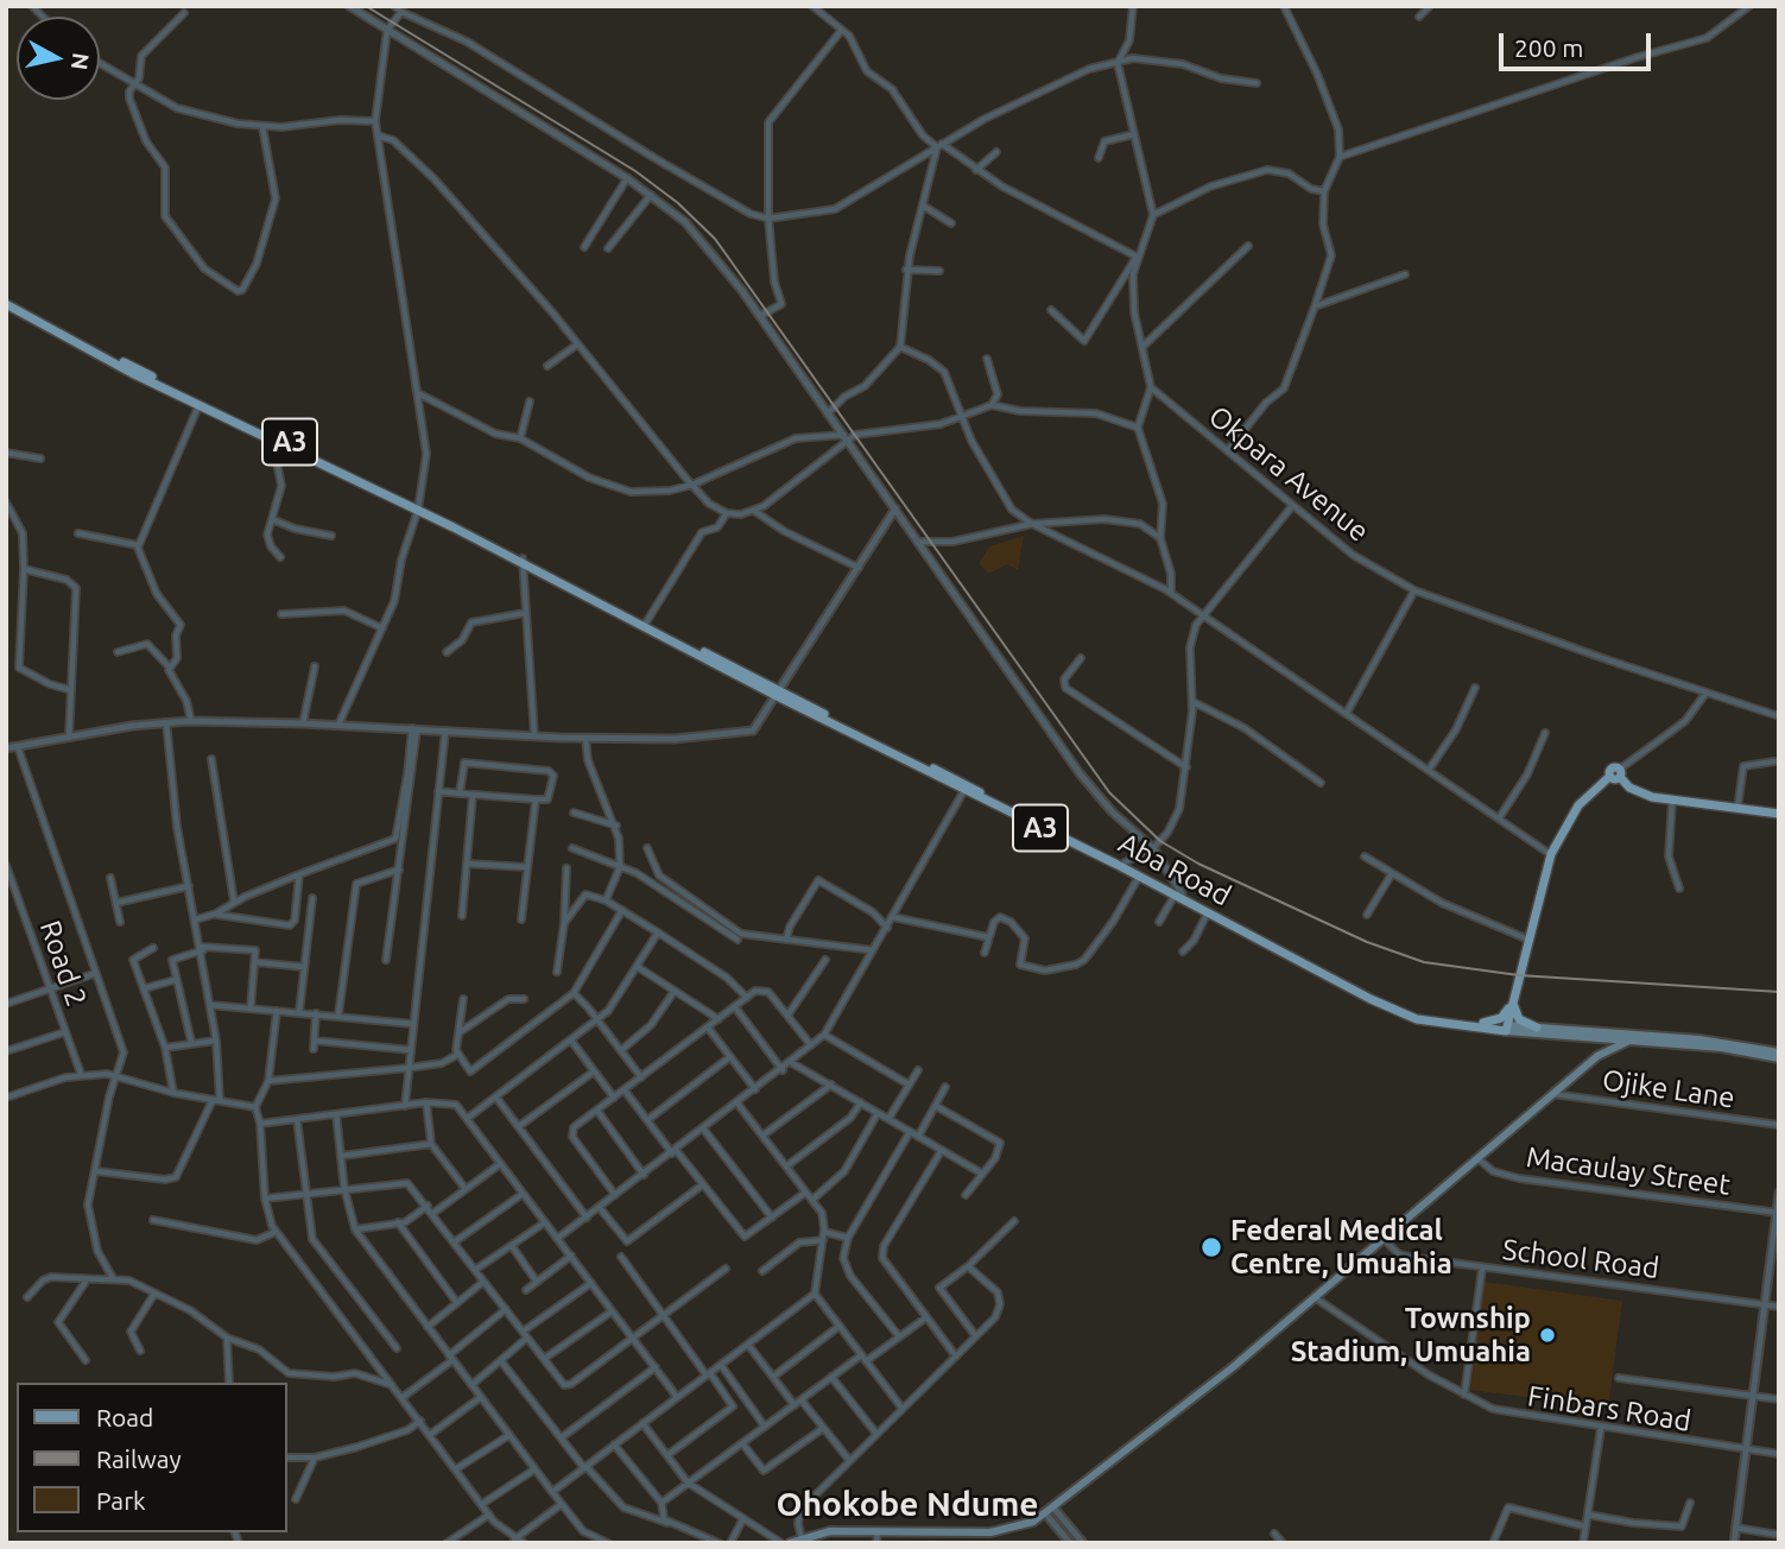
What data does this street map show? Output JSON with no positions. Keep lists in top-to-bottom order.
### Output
{
  "streets": {
    "main road": ["A3", "Aba Road"],
    "street": [
      "Okpara Avenue",
      "Road 2",
      "Ojike Lane",
      "Macaulay Street",
      "School Road",
      "Finbars Road"
    ]
  },
  "crossings": [
    ["A3", "Aba Road"]
  ],
  "districts": ["Ohokobe Ndume"],
  "places": ["Federal Medical Centre, Umuahia", "Township Stadium, Umuahia"],
  "legend": ["Road", "Railway", "Park"],
  "scale_bar": "200 m",
  "north": "right"
}
